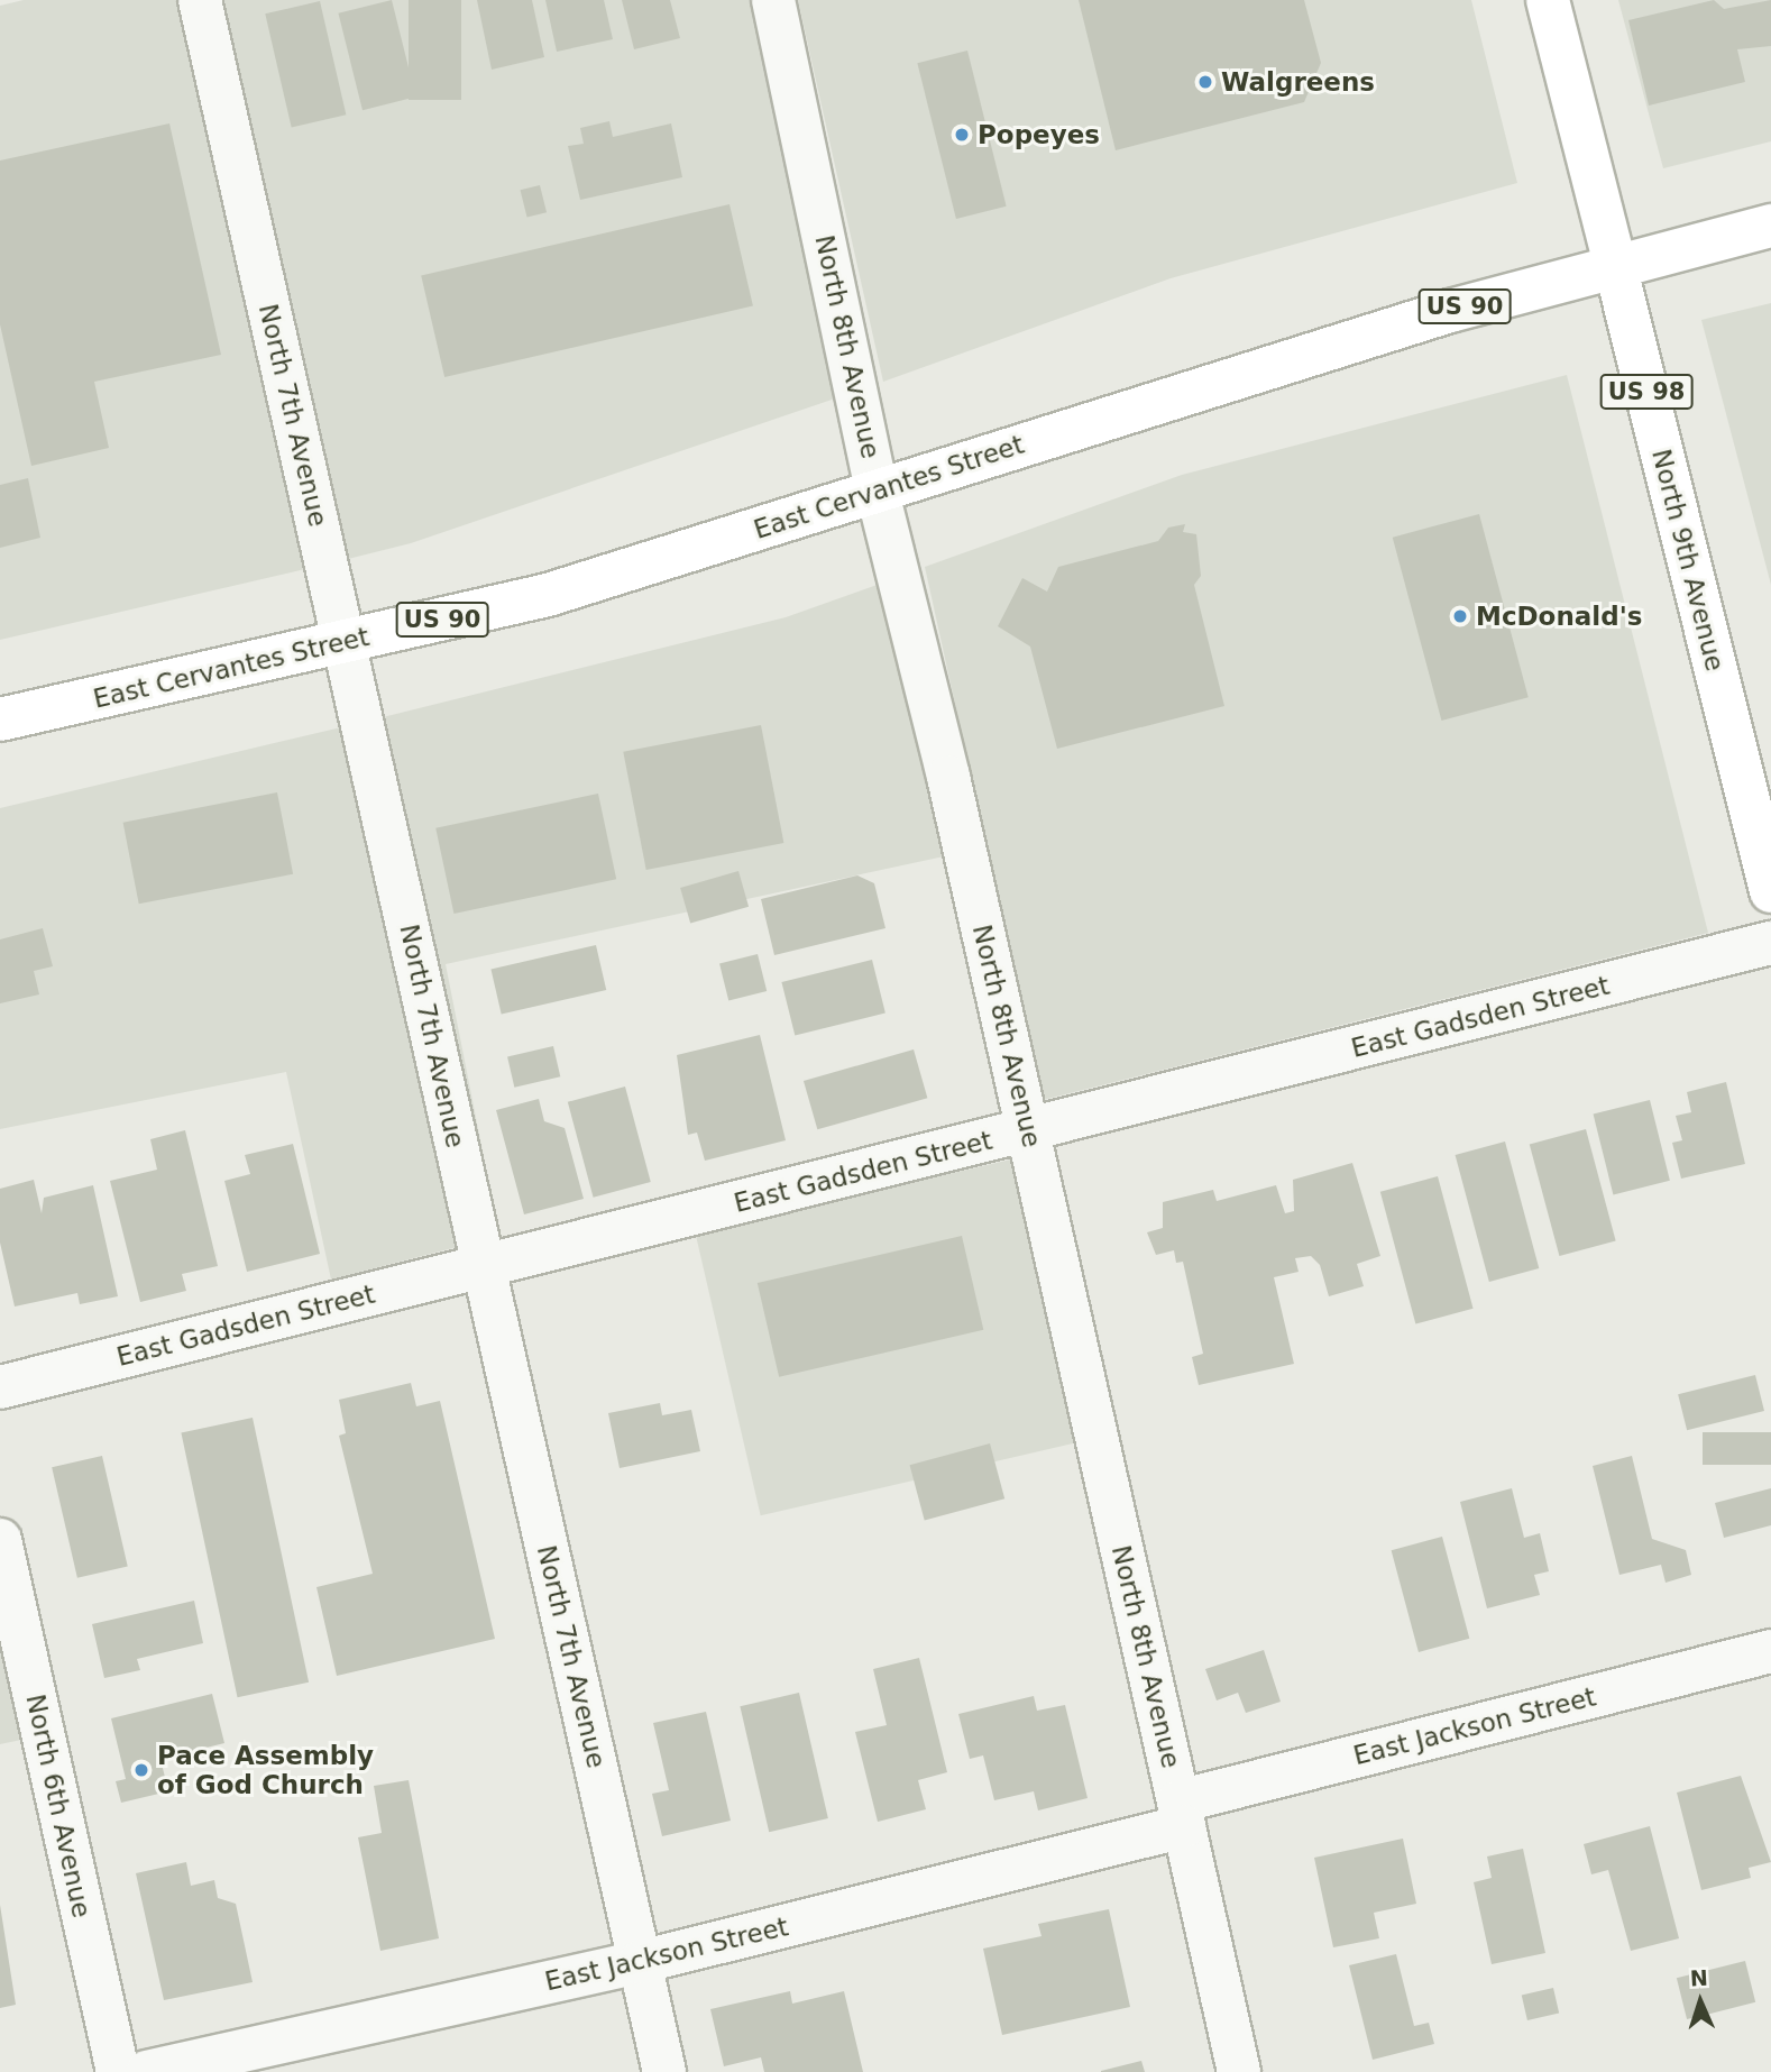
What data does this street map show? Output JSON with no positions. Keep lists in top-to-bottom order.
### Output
{
  "streets": {
    "main road": [
      "US 90",
      "US 98",
      "East Cervantes Street",
      "North 9th Avenue"
    ],
    "street": [
      "North 8th Avenue",
      "North 7th Avenue",
      "East Gadsden Street",
      "East Jackson Street",
      "North 6th Avenue"
    ]
  },
  "crossings": [
    ["North 8th Avenue", "East Cervantes Street"],
    ["North 8th Avenue", "East Gadsden Street"],
    ["North 8th Avenue", "East Jackson Street"],
    ["North 7th Avenue", "East Cervantes Street"],
    ["North 7th Avenue", "East Gadsden Street"],
    ["North 7th Avenue", "East Jackson Street"],
    ["East Cervantes Street", "North 9th Avenue"]
  ],
  "places": [
    "Walgreens",
    "Popeyes",
    "McDonald's",
    "Pace Assembly of God Church"
  ],
  "north": "top"
}
